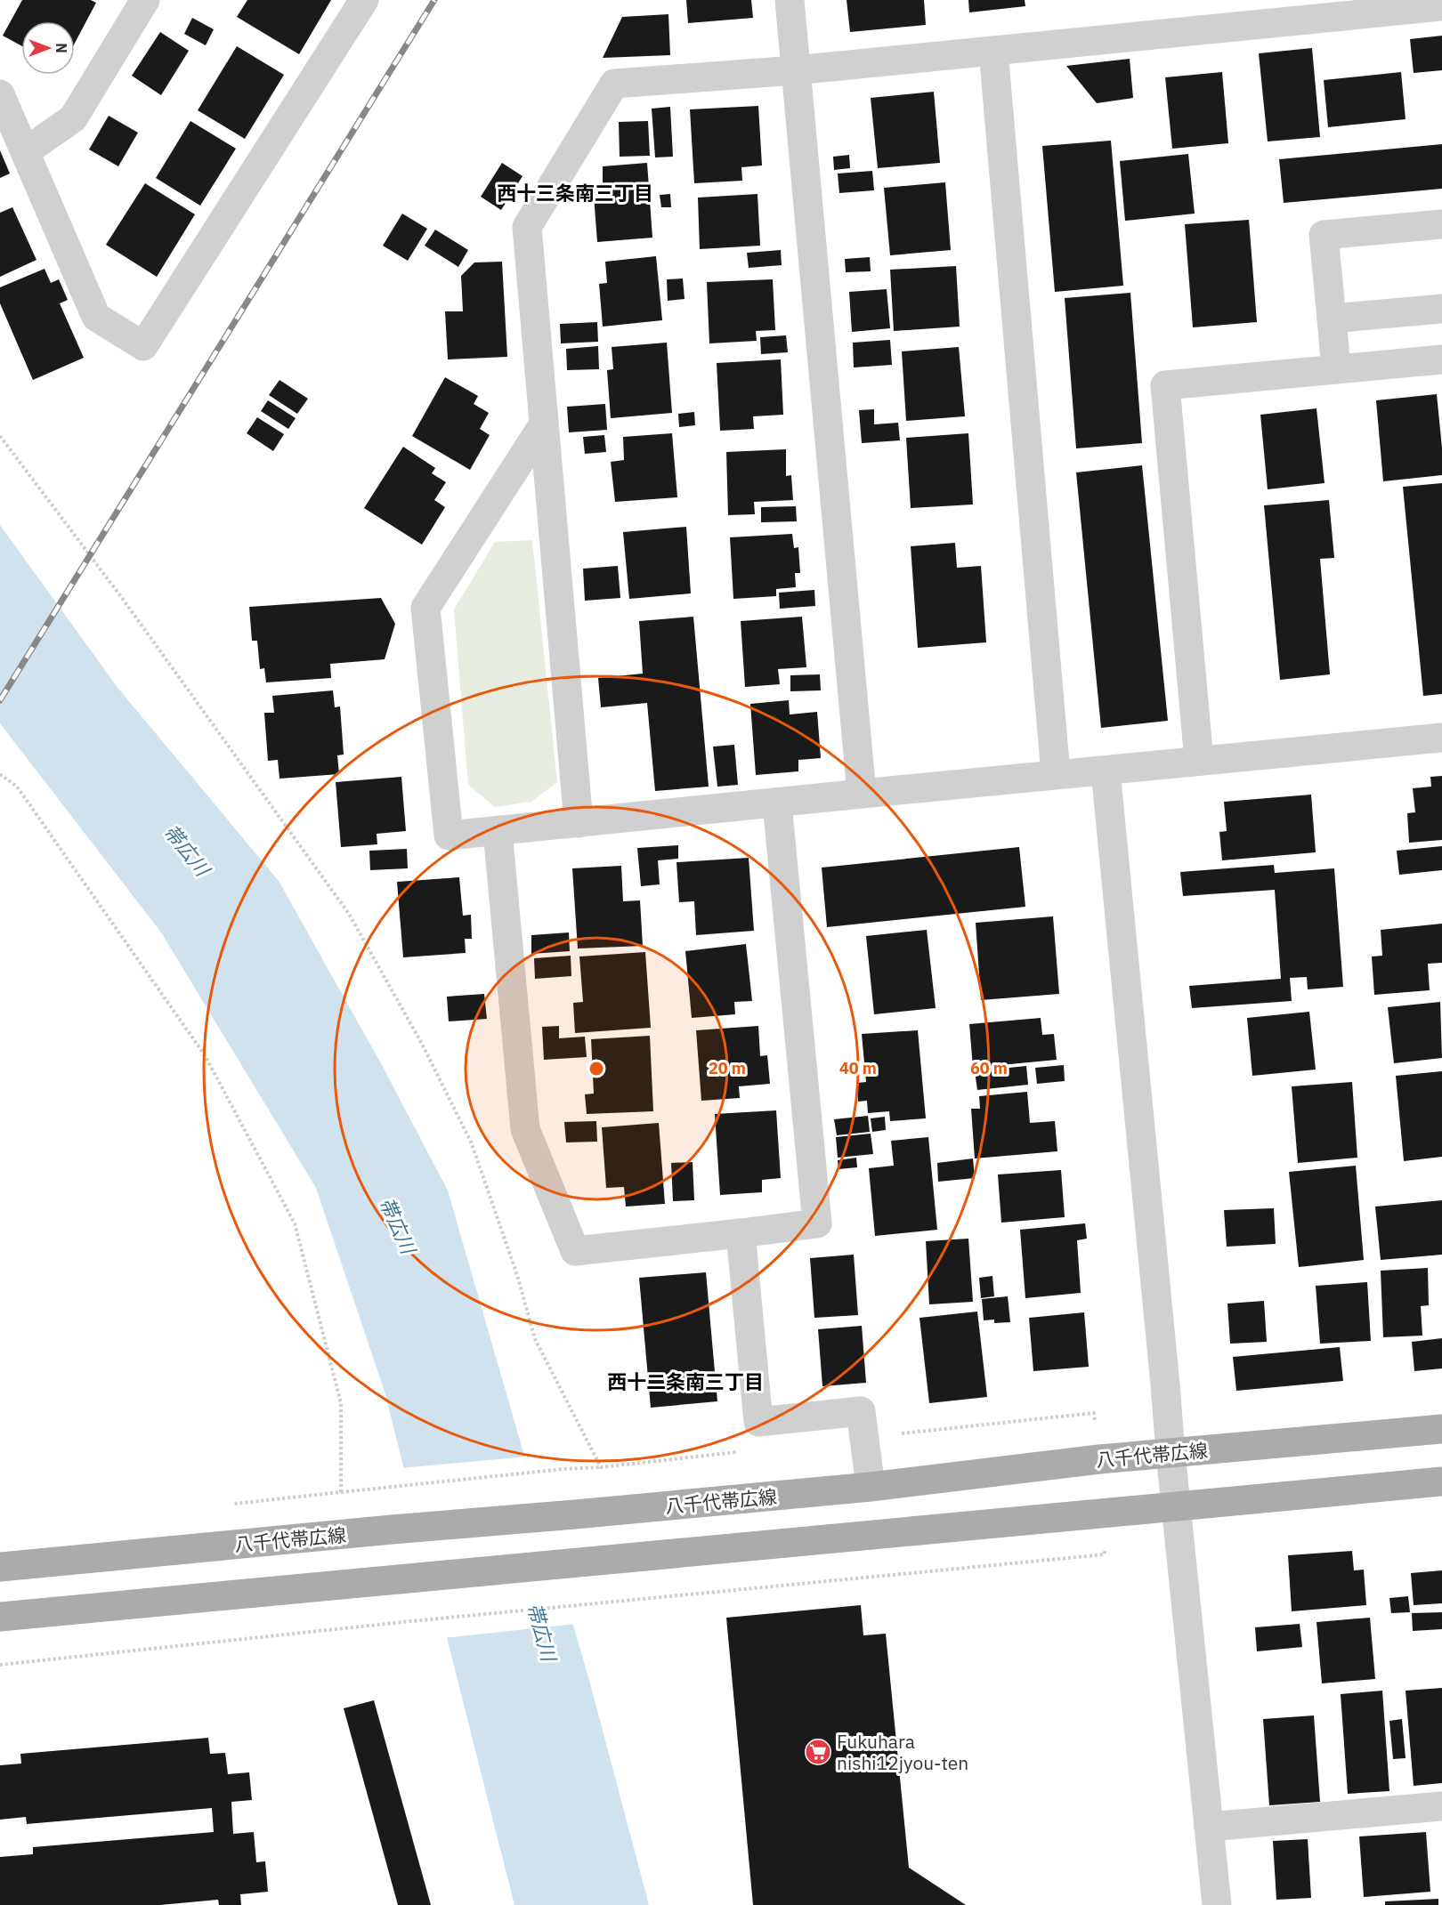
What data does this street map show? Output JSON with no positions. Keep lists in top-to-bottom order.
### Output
{
  "streets": {
    "main road": ["八千代帯広線"]
  },
  "districts": ["西十三条南三丁目", "西十二条南三丁目"],
  "water": ["帯広川"],
  "places": {
    "supermarket": ["Fukuhara nishi12jyou-ten"]
  },
  "north": "right",
  "rings": ["20 m", "40 m", "60 m"]
}
